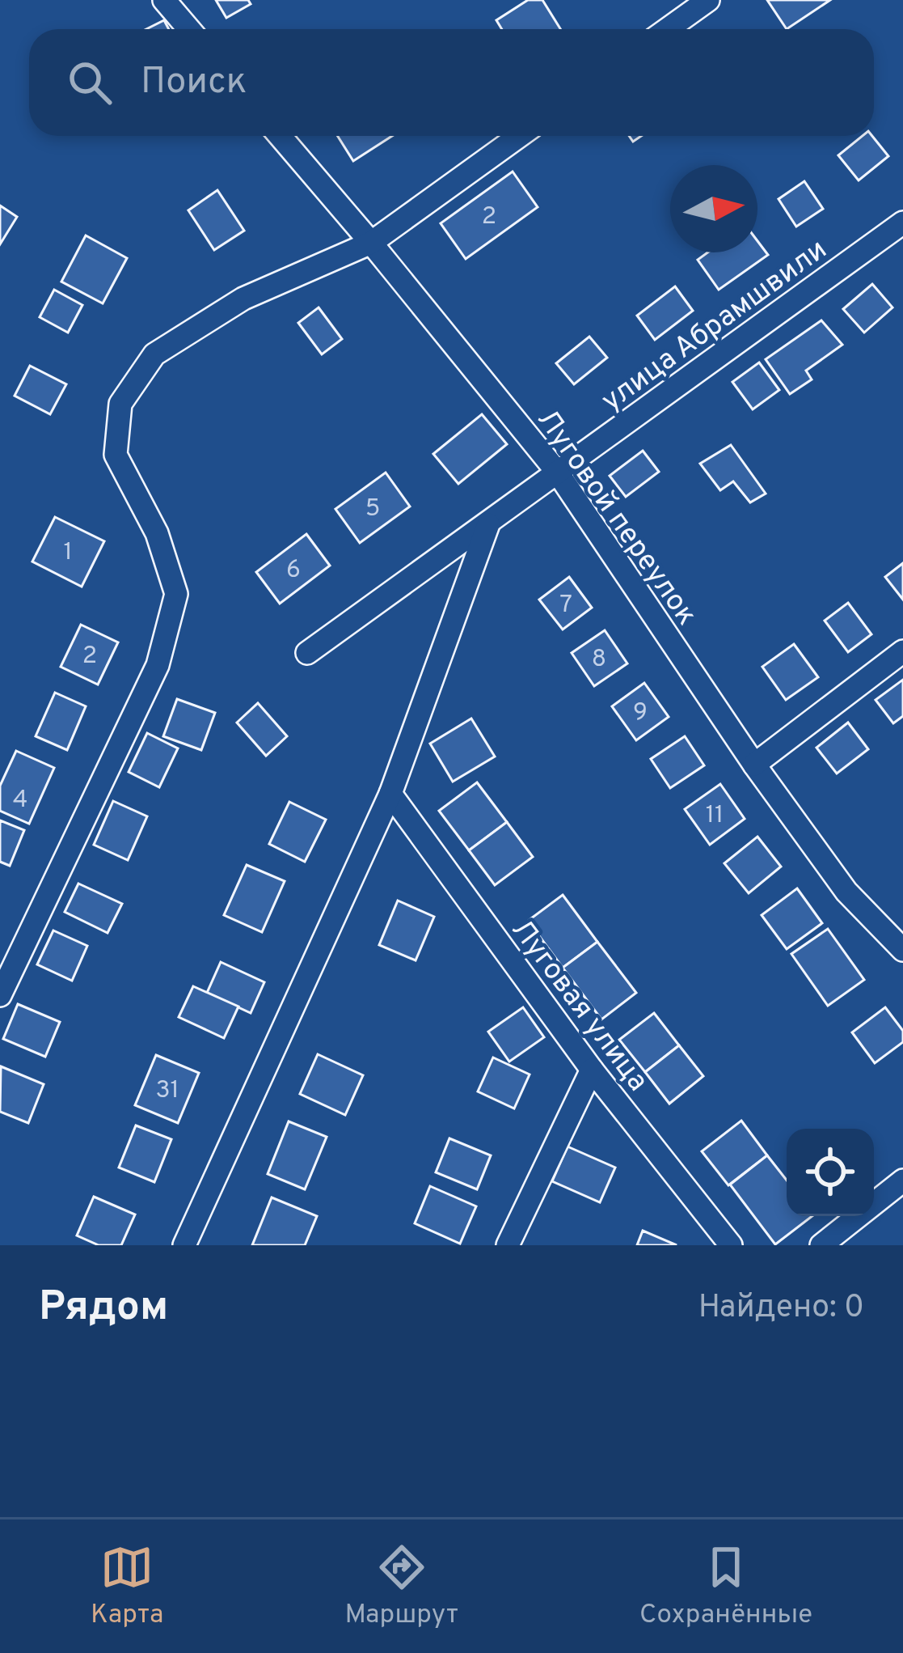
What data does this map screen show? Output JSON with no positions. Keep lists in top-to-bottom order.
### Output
{
  "streets": {
    "street": ["улица Абрамшвили", "Луговой переулок", "Луговая улица"]
  },
  "crossings": [
    ["улица Абрамшвили", "Луговой переулок"]
  ],
  "house_numbers": [
    "2",
    "5",
    "1",
    "6",
    "7",
    "2",
    "8",
    "9",
    "4",
    "11",
    "31"
  ],
  "north": "right",
  "page": {
    "search": "Поиск",
    "heading": ["Рядом", "Найдено: 0"],
    "nav": ["Карта", "Маршрут", "Сохранённые"]
  }
}
